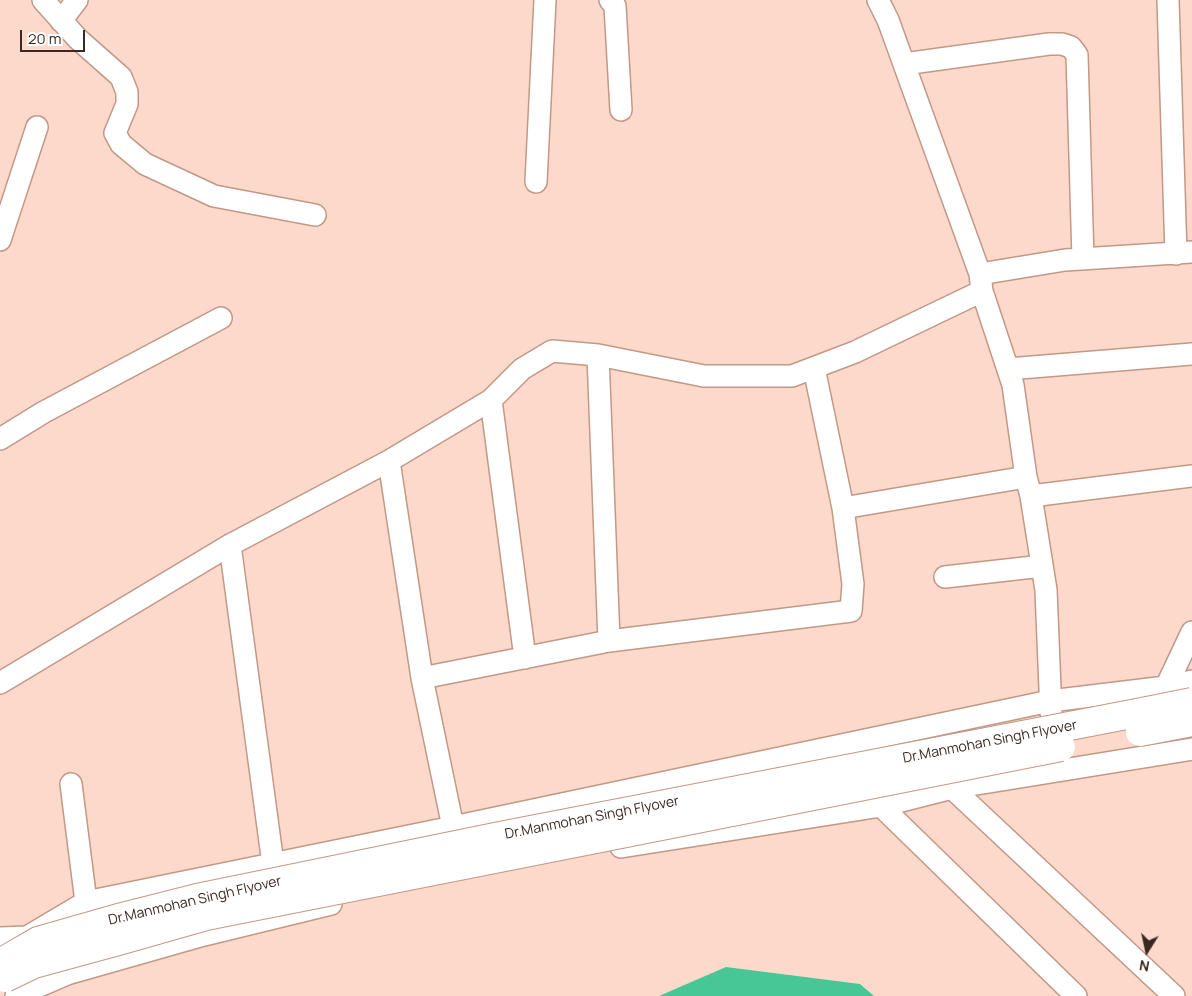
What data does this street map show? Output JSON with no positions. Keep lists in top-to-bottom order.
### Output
{
  "streets": {
    "highway": ["Dr.Manmohan Singh Flyover"]
  },
  "scale_bar": "20 m",
  "north": "bottom"
}
